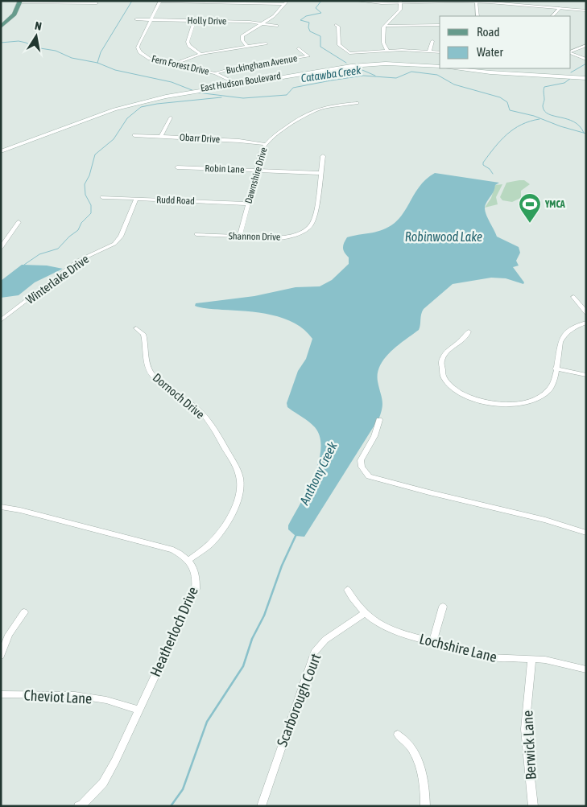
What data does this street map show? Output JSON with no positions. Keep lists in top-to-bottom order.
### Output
{
  "streets": {
    "main road": ["East Hudson Boulevard"],
    "street": [
      "Holly Drive",
      "Buckingham Avenue",
      "Fern Forest Drive",
      "Obarr Drive",
      "Robin Lane",
      "Dawnshire Drive",
      "Rudd Road",
      "Shannon Drive",
      "Winterlake Drive",
      "Dornoch Drive",
      "Heatherloch Drive",
      "Lochshire Lane",
      "Cheviot Lane",
      "Scarborough Court",
      "Berwick Lane"
    ]
  },
  "crossings": [
    ["Holly Drive", "Fern Forest Drive"],
    ["Buckingham Avenue", "Fern Forest Drive"],
    ["Obarr Drive", "Dawnshire Drive"],
    ["Robin Lane", "Dawnshire Drive"],
    ["Robin Lane", "Shannon Drive"],
    ["Dawnshire Drive", "Rudd Road"],
    ["Dawnshire Drive", "Shannon Drive"],
    ["Rudd Road", "Winterlake Drive"],
    ["Dornoch Drive", "Heatherloch Drive"],
    ["Heatherloch Drive", "Cheviot Lane"],
    ["Lochshire Lane", "Scarborough Court"],
    ["Lochshire Lane", "Berwick Lane"]
  ],
  "water": ["Catawba Creek", "Robinwood Lake", "Anthony Creek"],
  "places": {
    "sports": ["YMCA"]
  },
  "legend": ["Road", "Water"],
  "north": "top"
}
